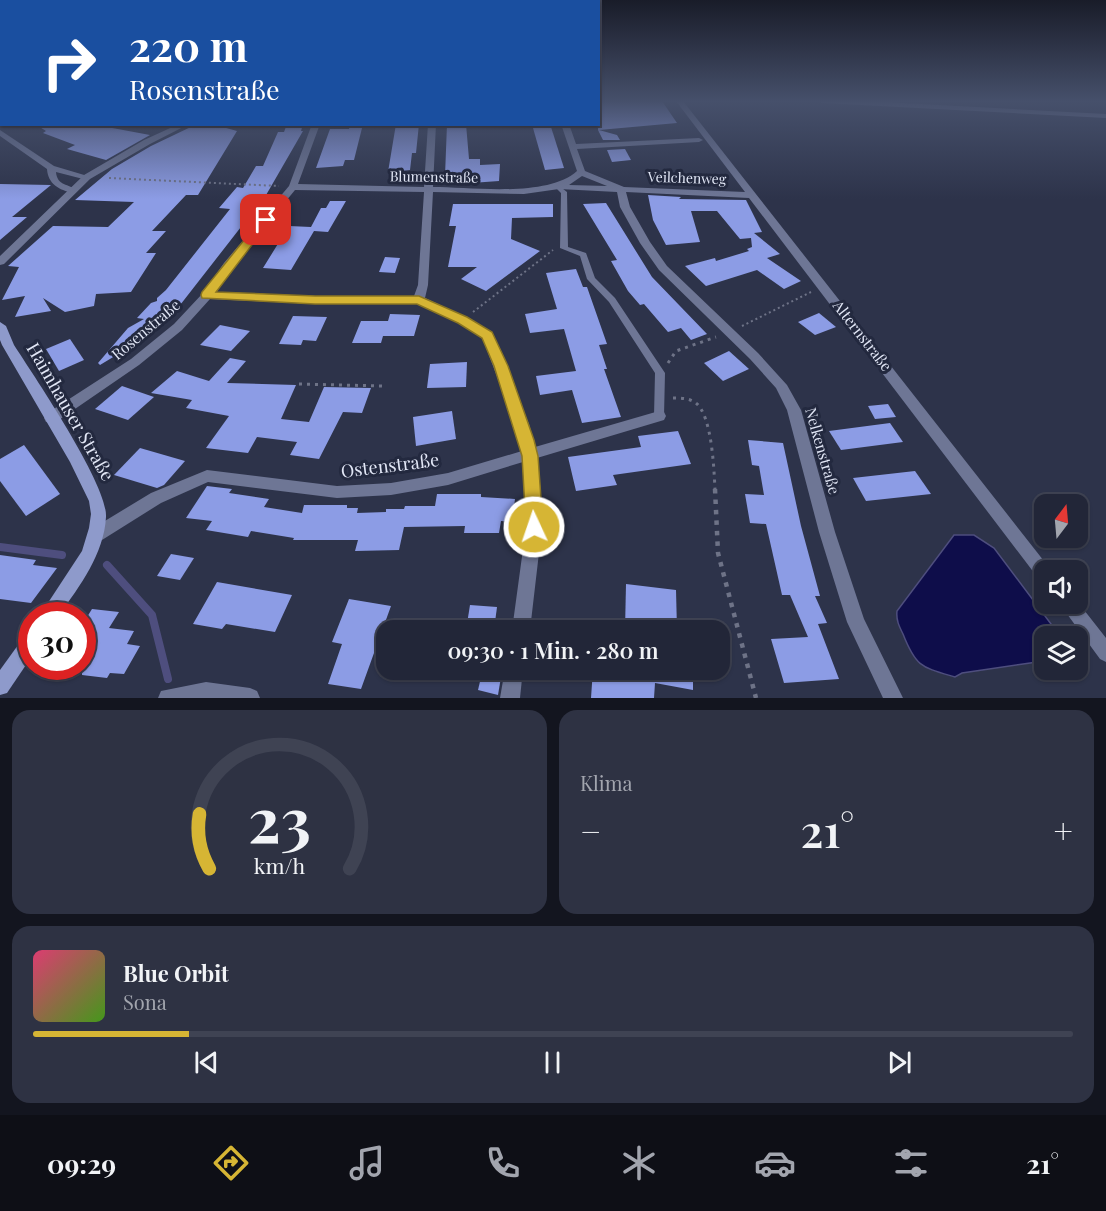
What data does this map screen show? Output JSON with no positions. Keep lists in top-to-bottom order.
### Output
{
  "streets": {
    "main road": ["Haimhauser Straße"],
    "street": [
      "Blumenstraße",
      "Veilchenweg",
      "Rosenstraße",
      "Alternstraße",
      "Nelkenstraße",
      "Ostenstraße"
    ]
  },
  "crossings": [
    ["Blumenstraße", "Veilchenweg"],
    ["Blumenstraße", "Rosenstraße"],
    ["Veilchenweg", "Alternstraße"],
    ["Veilchenweg", "Nelkenstraße"],
    ["Rosenstraße", "Haimhauser Straße"],
    ["Haimhauser Straße", "Ostenstraße"]
  ],
  "north": "top",
  "page": {
    "turn": ["220 m", "Rosenstraße"],
    "limit": "30",
    "trip": "09:30 · 1 Min. · 280 m",
    "tile": "Klima",
    "heat": ["−", "21°", "+"],
    "song": ["Blue Orbit", "Sona"],
    "tabs": ["09:29", "21°"],
    "gauge": ["23", "km/h"]
  }
}
